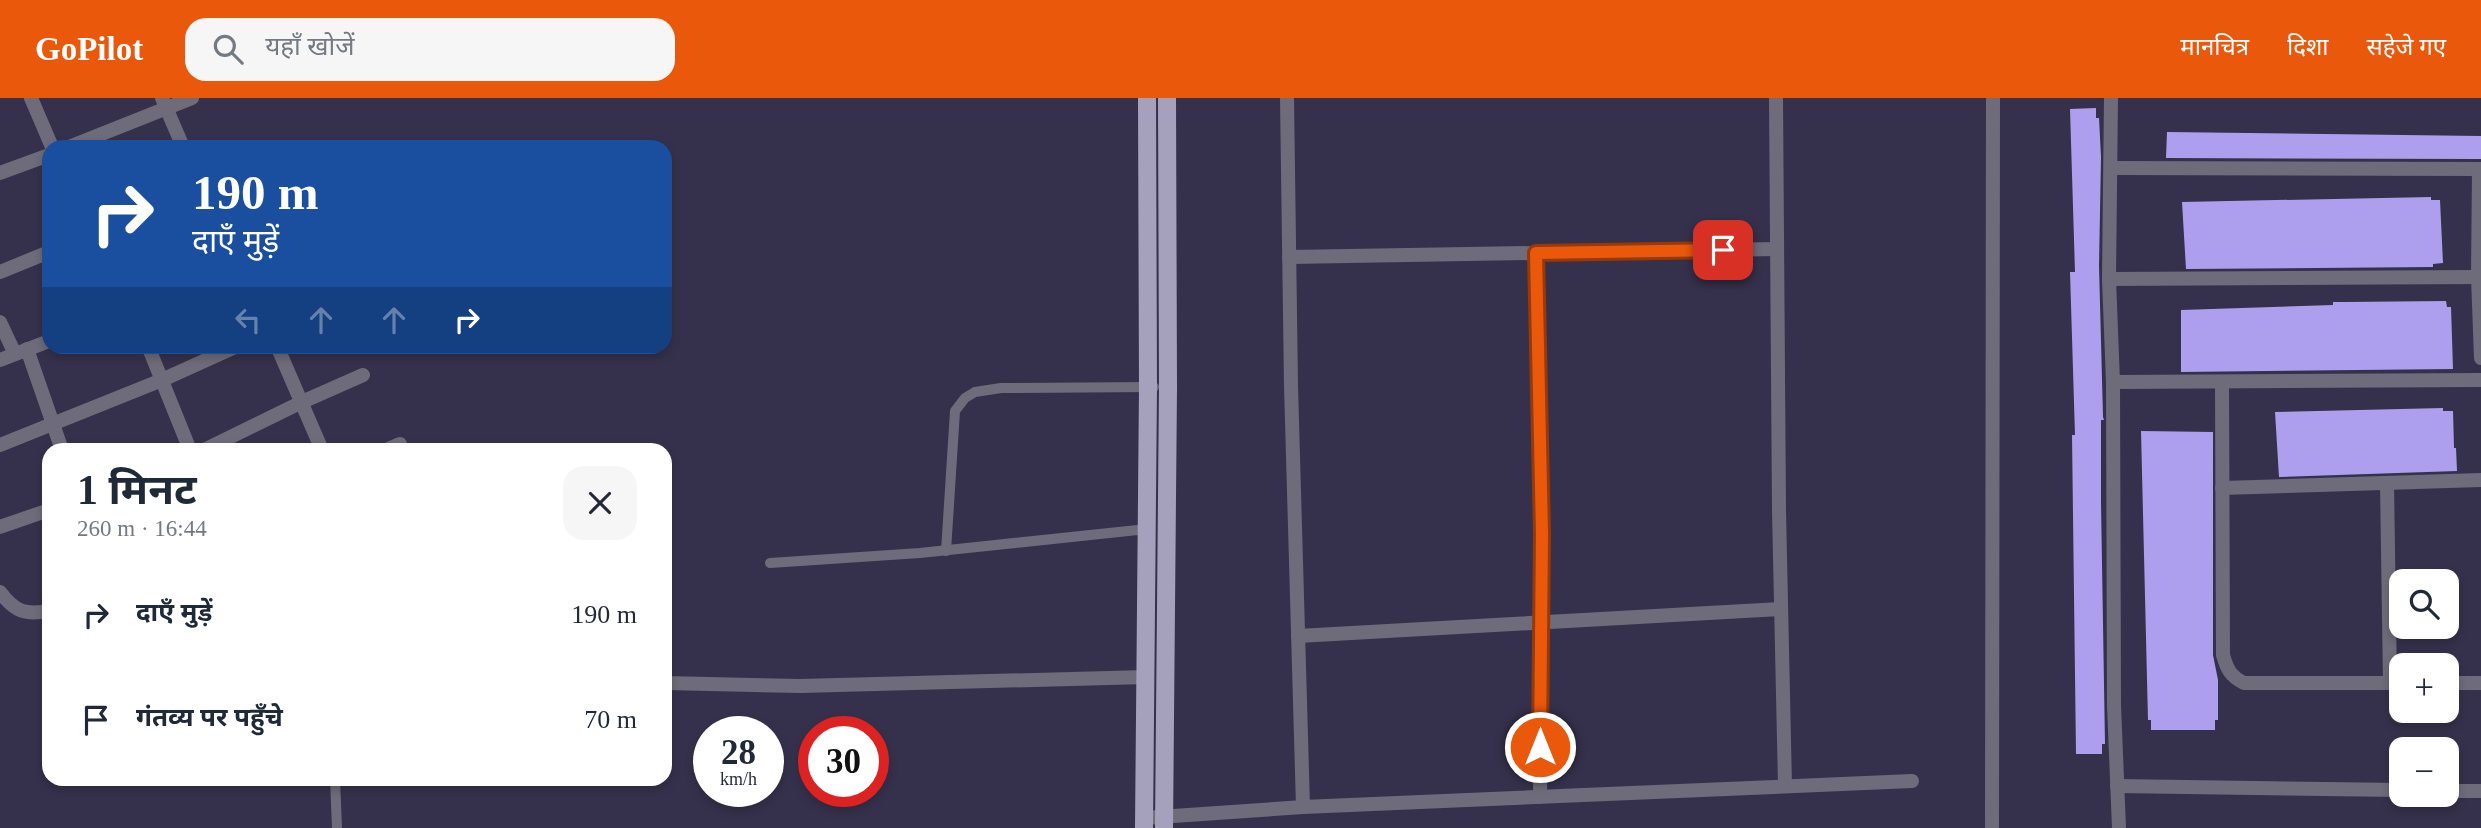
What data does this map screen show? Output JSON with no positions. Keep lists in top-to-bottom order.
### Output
{
  "page": {
    "header": "GoPilot",
    "search": "यहाँ खोजें",
    "nav": ["मानचित्र", "दिशा", "सहेजे गए"],
    "turn": ["190 m", "दाएँ मुड़ें"],
    "heading": ["1 मिनट", "260 m · 16:44"],
    "list": [
      {
        "name": "दाएँ मुड़ें",
        "value": "190 m"
      },
      {
        "name": "गंतव्य पर पहुँचे",
        "value": "70 m"
      }
    ],
    "map_buttons": ["+", "−"],
    "speed": "28 km/h",
    "limit": "30"
  }
}
